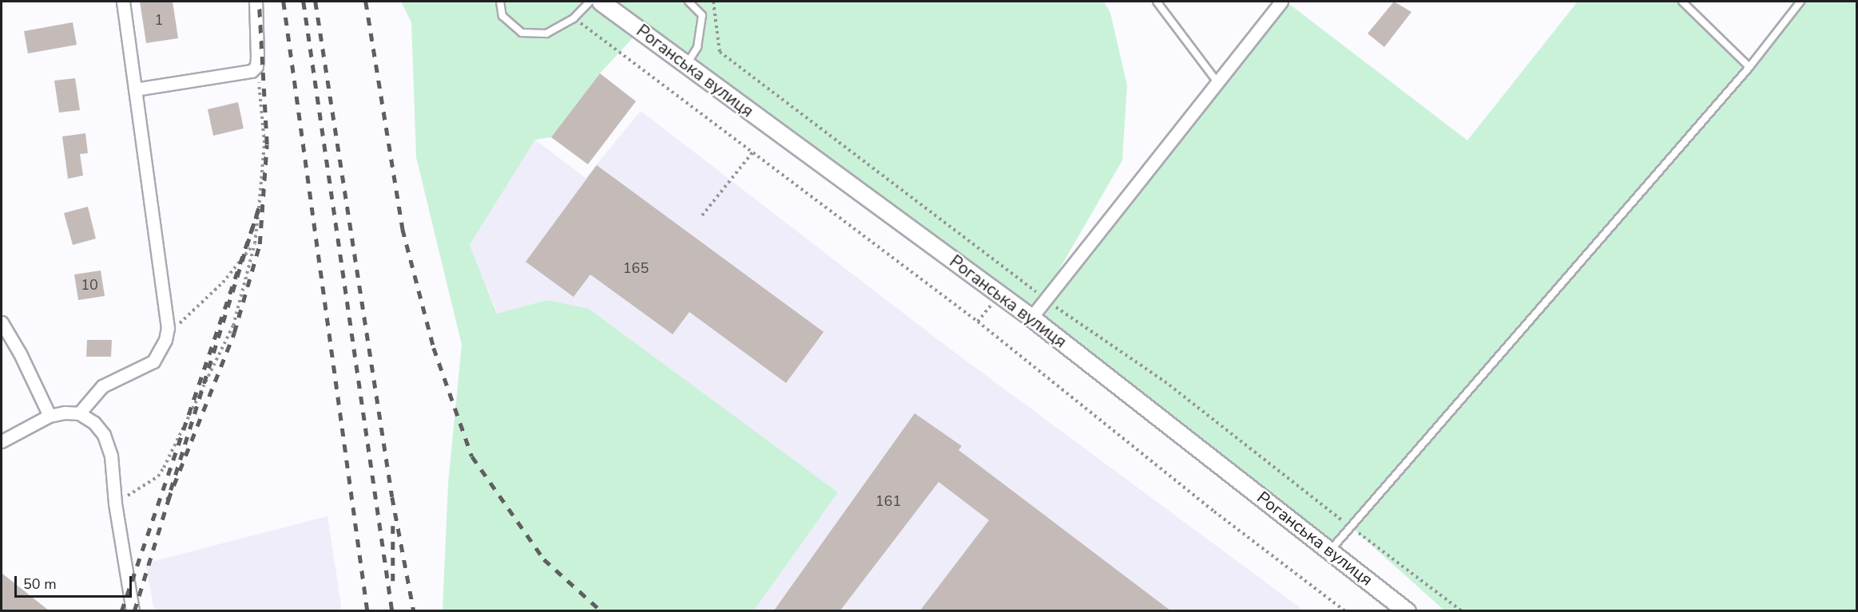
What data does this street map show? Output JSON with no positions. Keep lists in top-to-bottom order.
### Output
{
  "streets": {
    "main road": ["Роганська вулиця"]
  },
  "house_numbers": [
    "1",
    "165",
    "10",
    "161"
  ],
  "scale_bar": "50 m"
}
